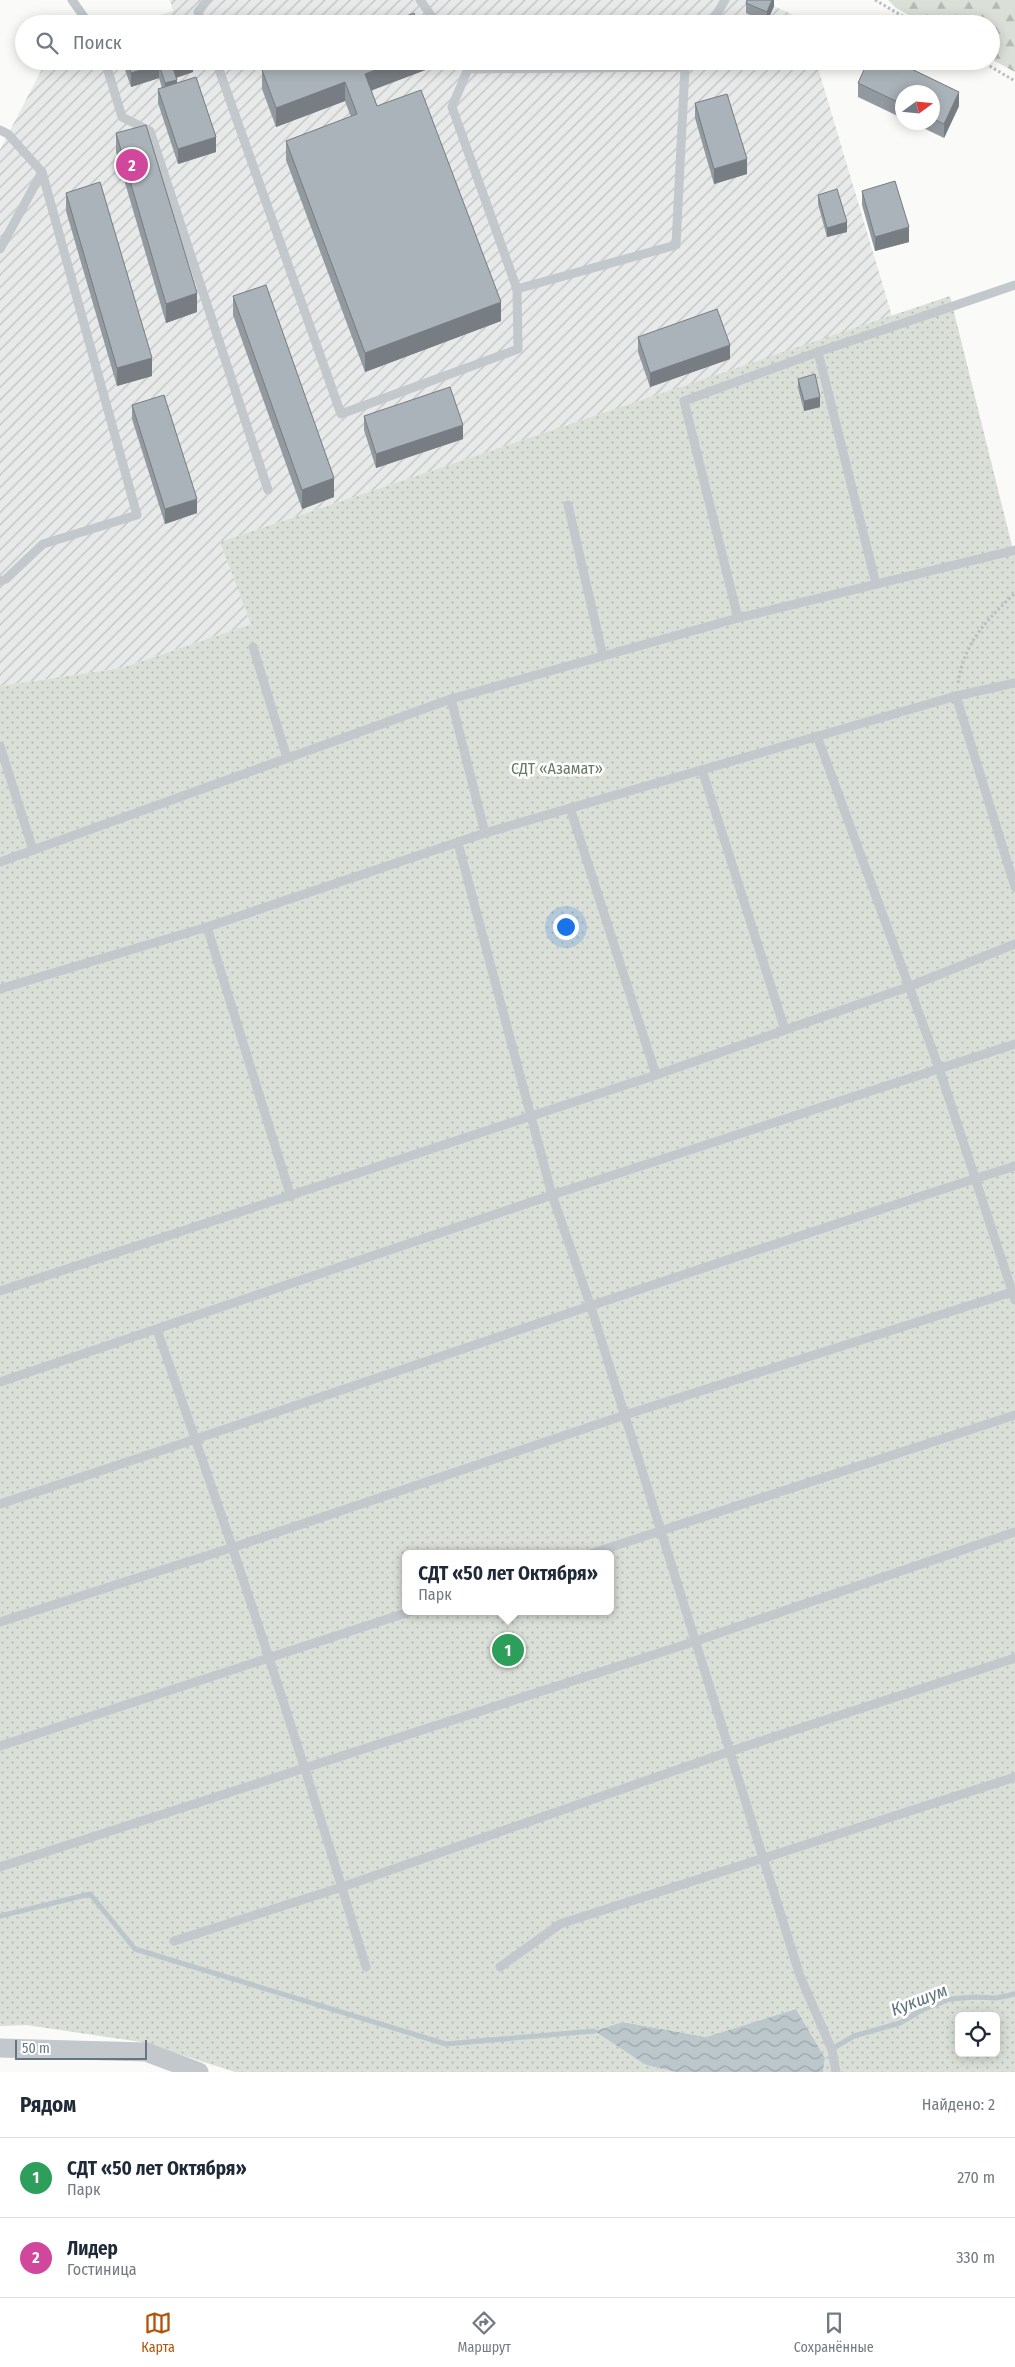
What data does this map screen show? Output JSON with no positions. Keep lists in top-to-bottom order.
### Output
{
  "water": ["Кукшум"],
  "parks": ["СДТ «Азамат»"],
  "scale_bar": "50 m",
  "north": "right",
  "page": {
    "search": "Поиск",
    "pins": ["2", "1"],
    "popup": ["СДТ «50 лет Октября»", "Парк"],
    "scale": "50 m",
    "heading": ["Рядом", "Найдено: 2"],
    "list": [
      {
        "mark": "1",
        "name": "СДТ «50 лет Октября»",
        "note": "Парк",
        "value": "270 m"
      },
      {
        "mark": "2",
        "name": "Лидер",
        "note": "Гостиница",
        "value": "330 m"
      }
    ],
    "nav": ["Карта", "Маршрут", "Сохранённые"]
  }
}
